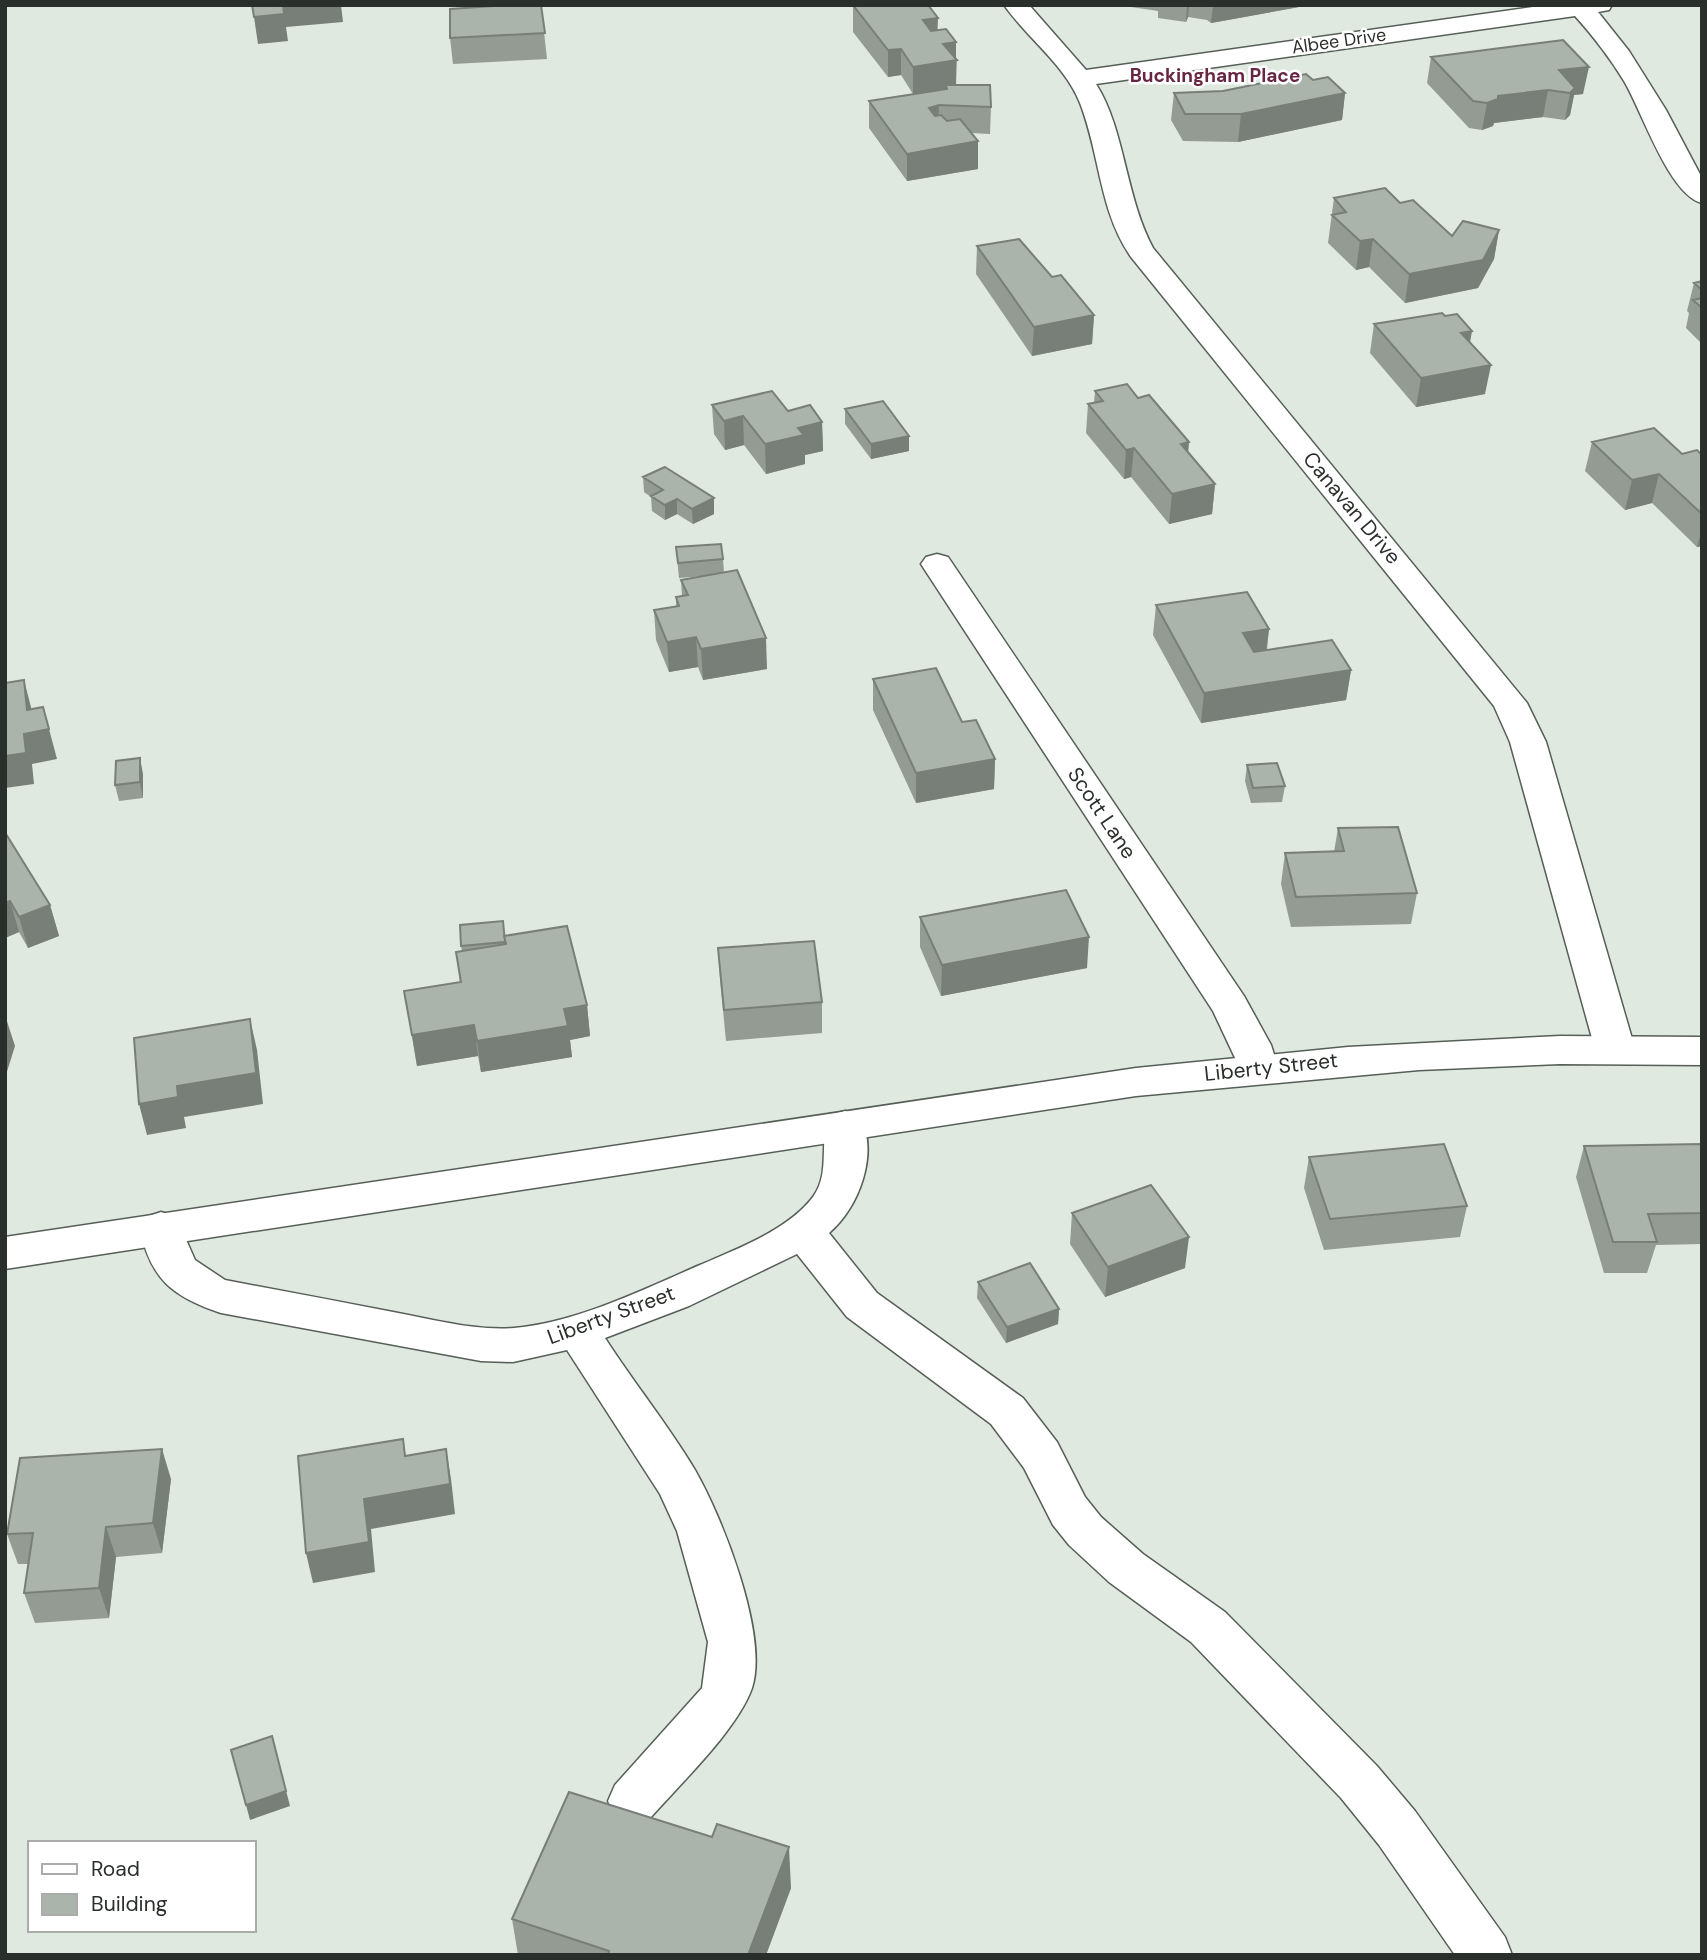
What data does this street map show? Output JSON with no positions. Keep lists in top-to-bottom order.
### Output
{
  "streets": {
    "street": [
      "Albee Drive",
      "Canavan Drive",
      "Scott Lane",
      "Liberty Street"
    ]
  },
  "crossings": [
    ["Albee Drive", "Canavan Drive"],
    ["Canavan Drive", "Liberty Street"],
    ["Scott Lane", "Liberty Street"]
  ],
  "districts": ["Buckingham Place"],
  "legend": ["Road", "Building"]
}
